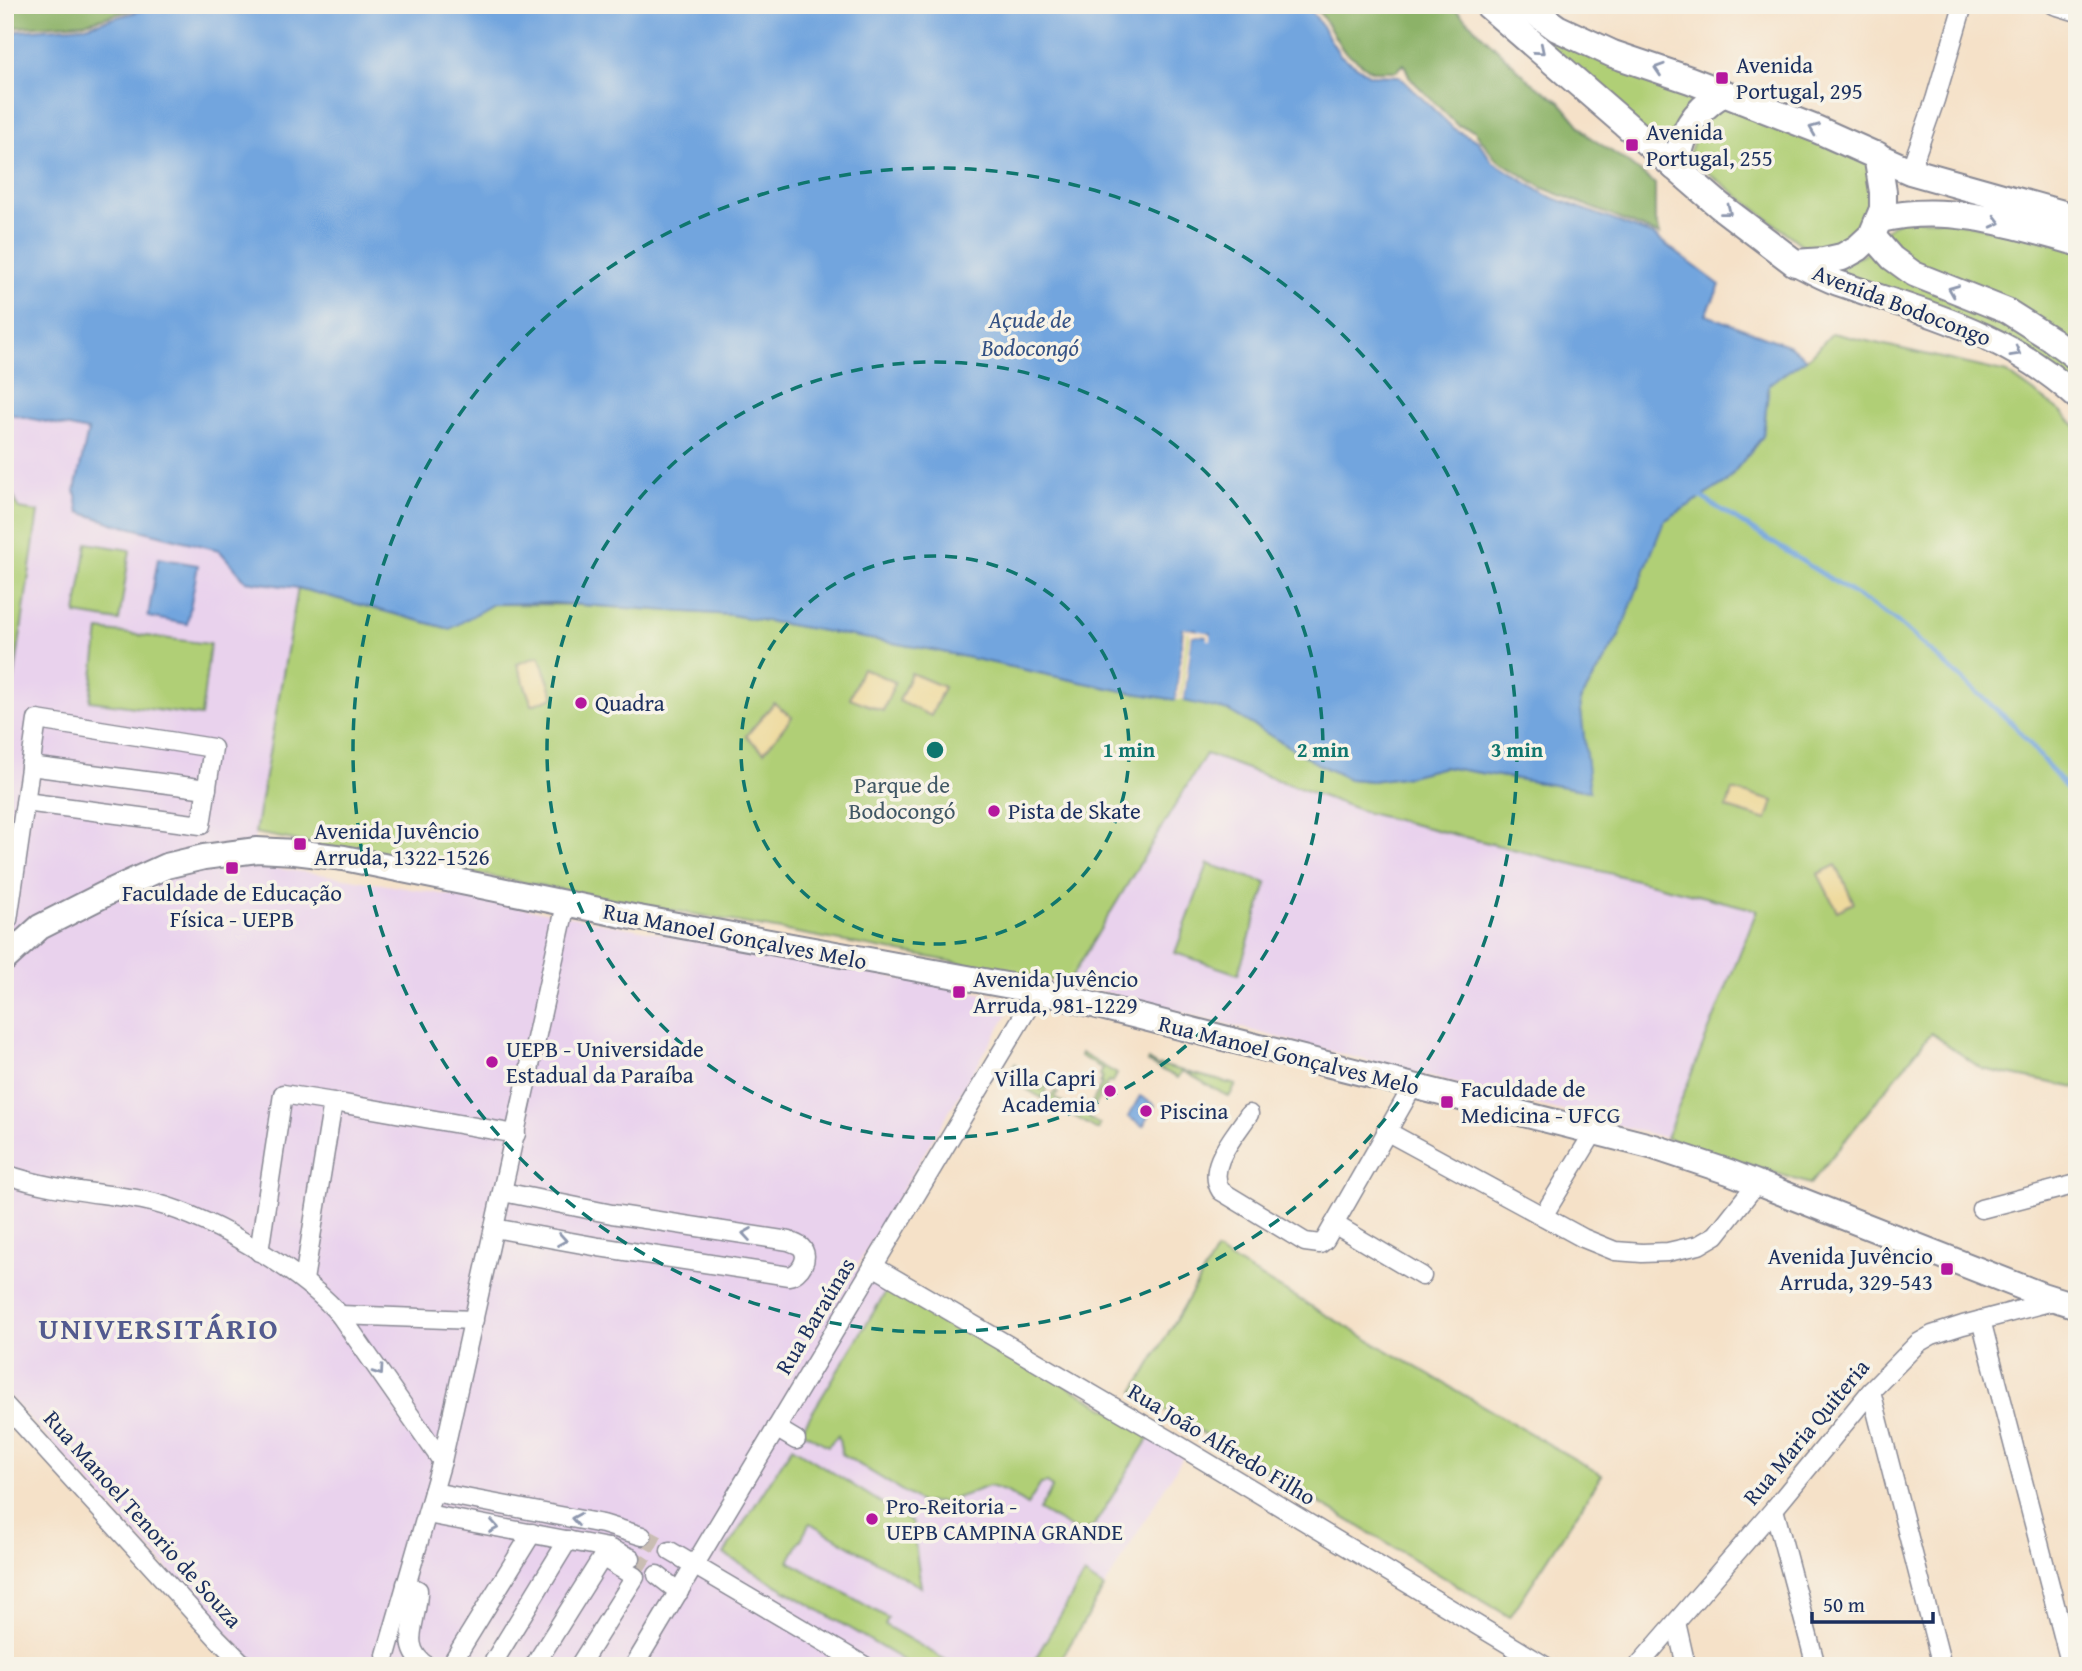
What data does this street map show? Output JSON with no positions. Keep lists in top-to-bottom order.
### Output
{
  "streets": {
    "street": [
      "Avenida Bodocongo",
      "Rua Manoel Gonçalves Melo",
      "Rua Baraúnas",
      "Rua Maria Quiteria",
      "Rua João Alfredo Filho",
      "Rua Manoel Tenorio de Souza"
    ]
  },
  "crossings": [
    ["Rua Manoel Gonçalves Melo", "Rua Baraúnas"],
    ["Rua Manoel Gonçalves Melo", "Rua Maria Quiteria"],
    ["Rua Baraúnas", "Rua João Alfredo Filho"]
  ],
  "districts": ["UNIVERSITÁRIO"],
  "water": ["Açude de Bodocongó"],
  "parks": ["Parque de Bodocongó"],
  "places": {
    "transit": [
      "Avenida Portugal, 295",
      "Avenida Portugal, 255",
      "Avenida Juvêncio Arruda, 1322-1526",
      "Faculdade de Educação Física - UEPB",
      "Avenida Juvêncio Arruda, 981-1229",
      "Faculdade de Medicina - UFCG",
      "Avenida Juvêncio Arruda, 329-543"
    ],
    "other": [
      "Quadra",
      "Pista de Skate",
      "UEPB - Universidade Estadual da Paraíba",
      "Villa Capri Academia",
      "Piscina",
      "Pro-Reitoria - UEPB CAMPINA GRANDE"
    ]
  },
  "scale_bar": "50 m",
  "rings": ["1 min", "2 min", "3 min"]
}
